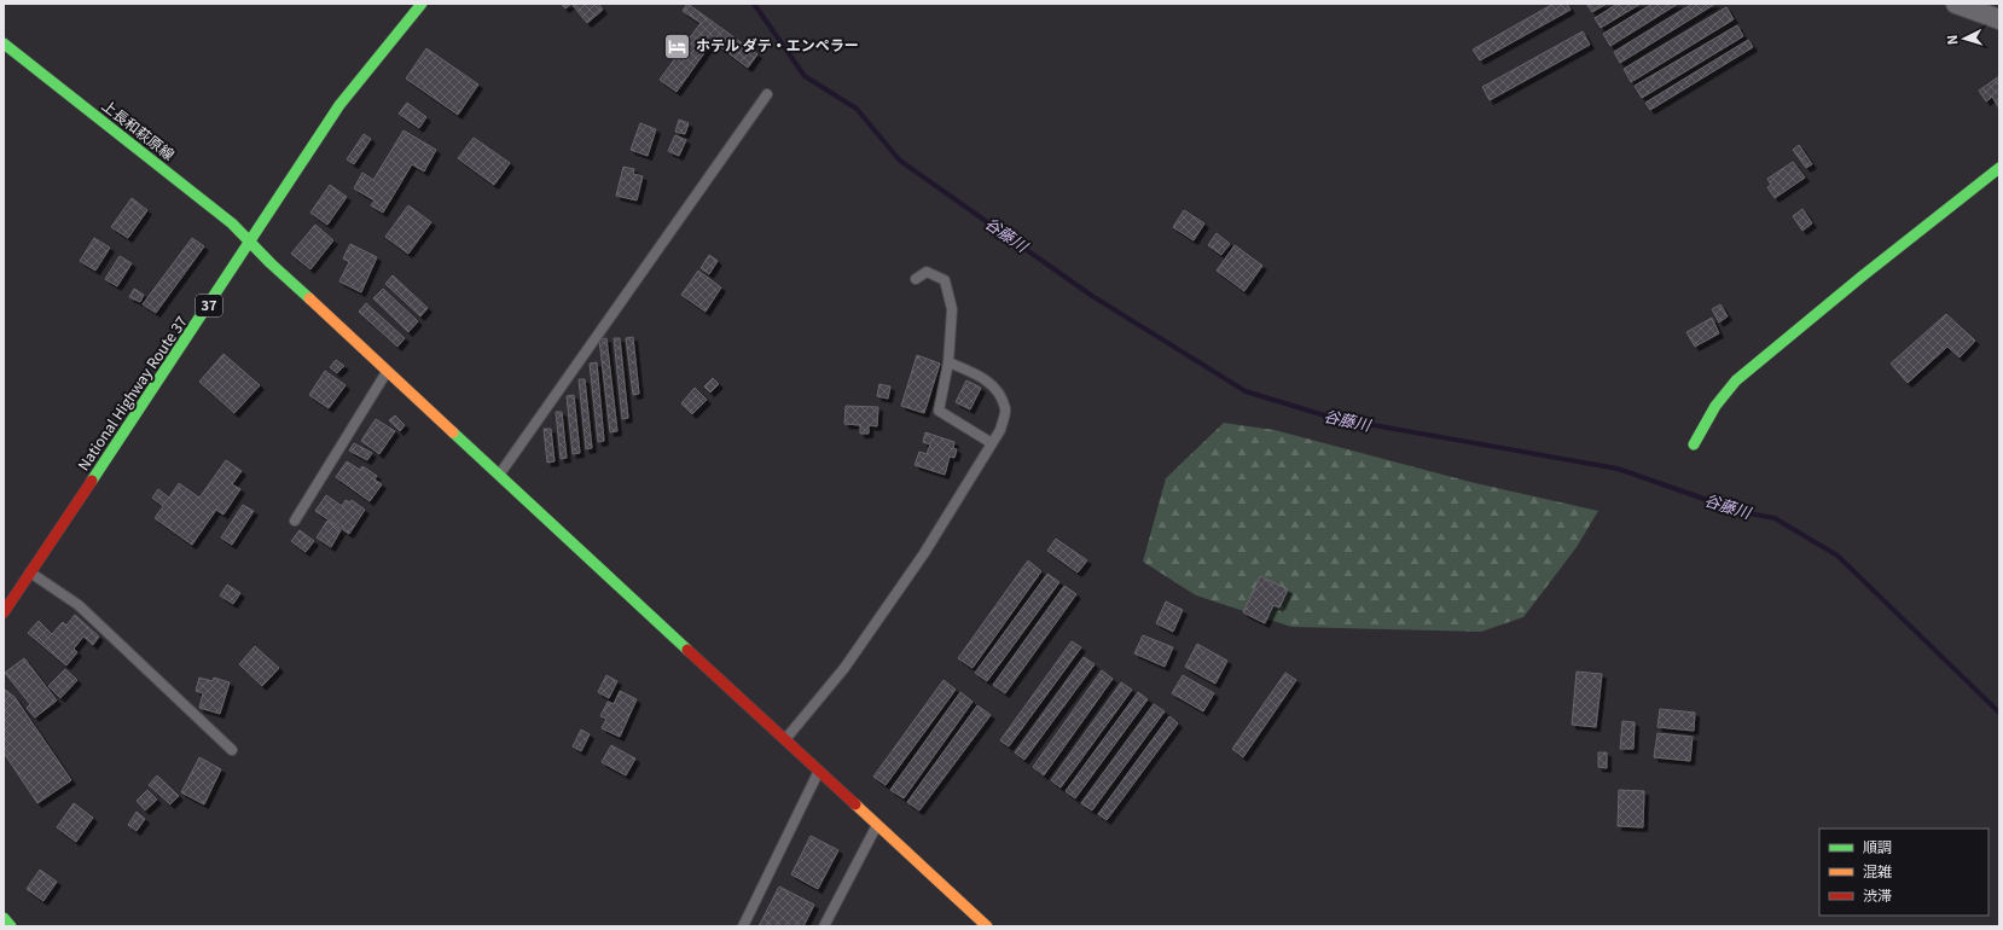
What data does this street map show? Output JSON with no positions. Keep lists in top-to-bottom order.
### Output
{
  "streets": {
    "main road": ["上長和萩原線", "37", "National Highway Route 37"]
  },
  "crossings": [
    ["上長和萩原線", "National Highway Route 37"]
  ],
  "water": ["谷藤川"],
  "places": {
    "hotel": ["ホテル ダテ・エンペラー"]
  },
  "legend": ["順調", "混雑", "渋滞"],
  "north": "left"
}
